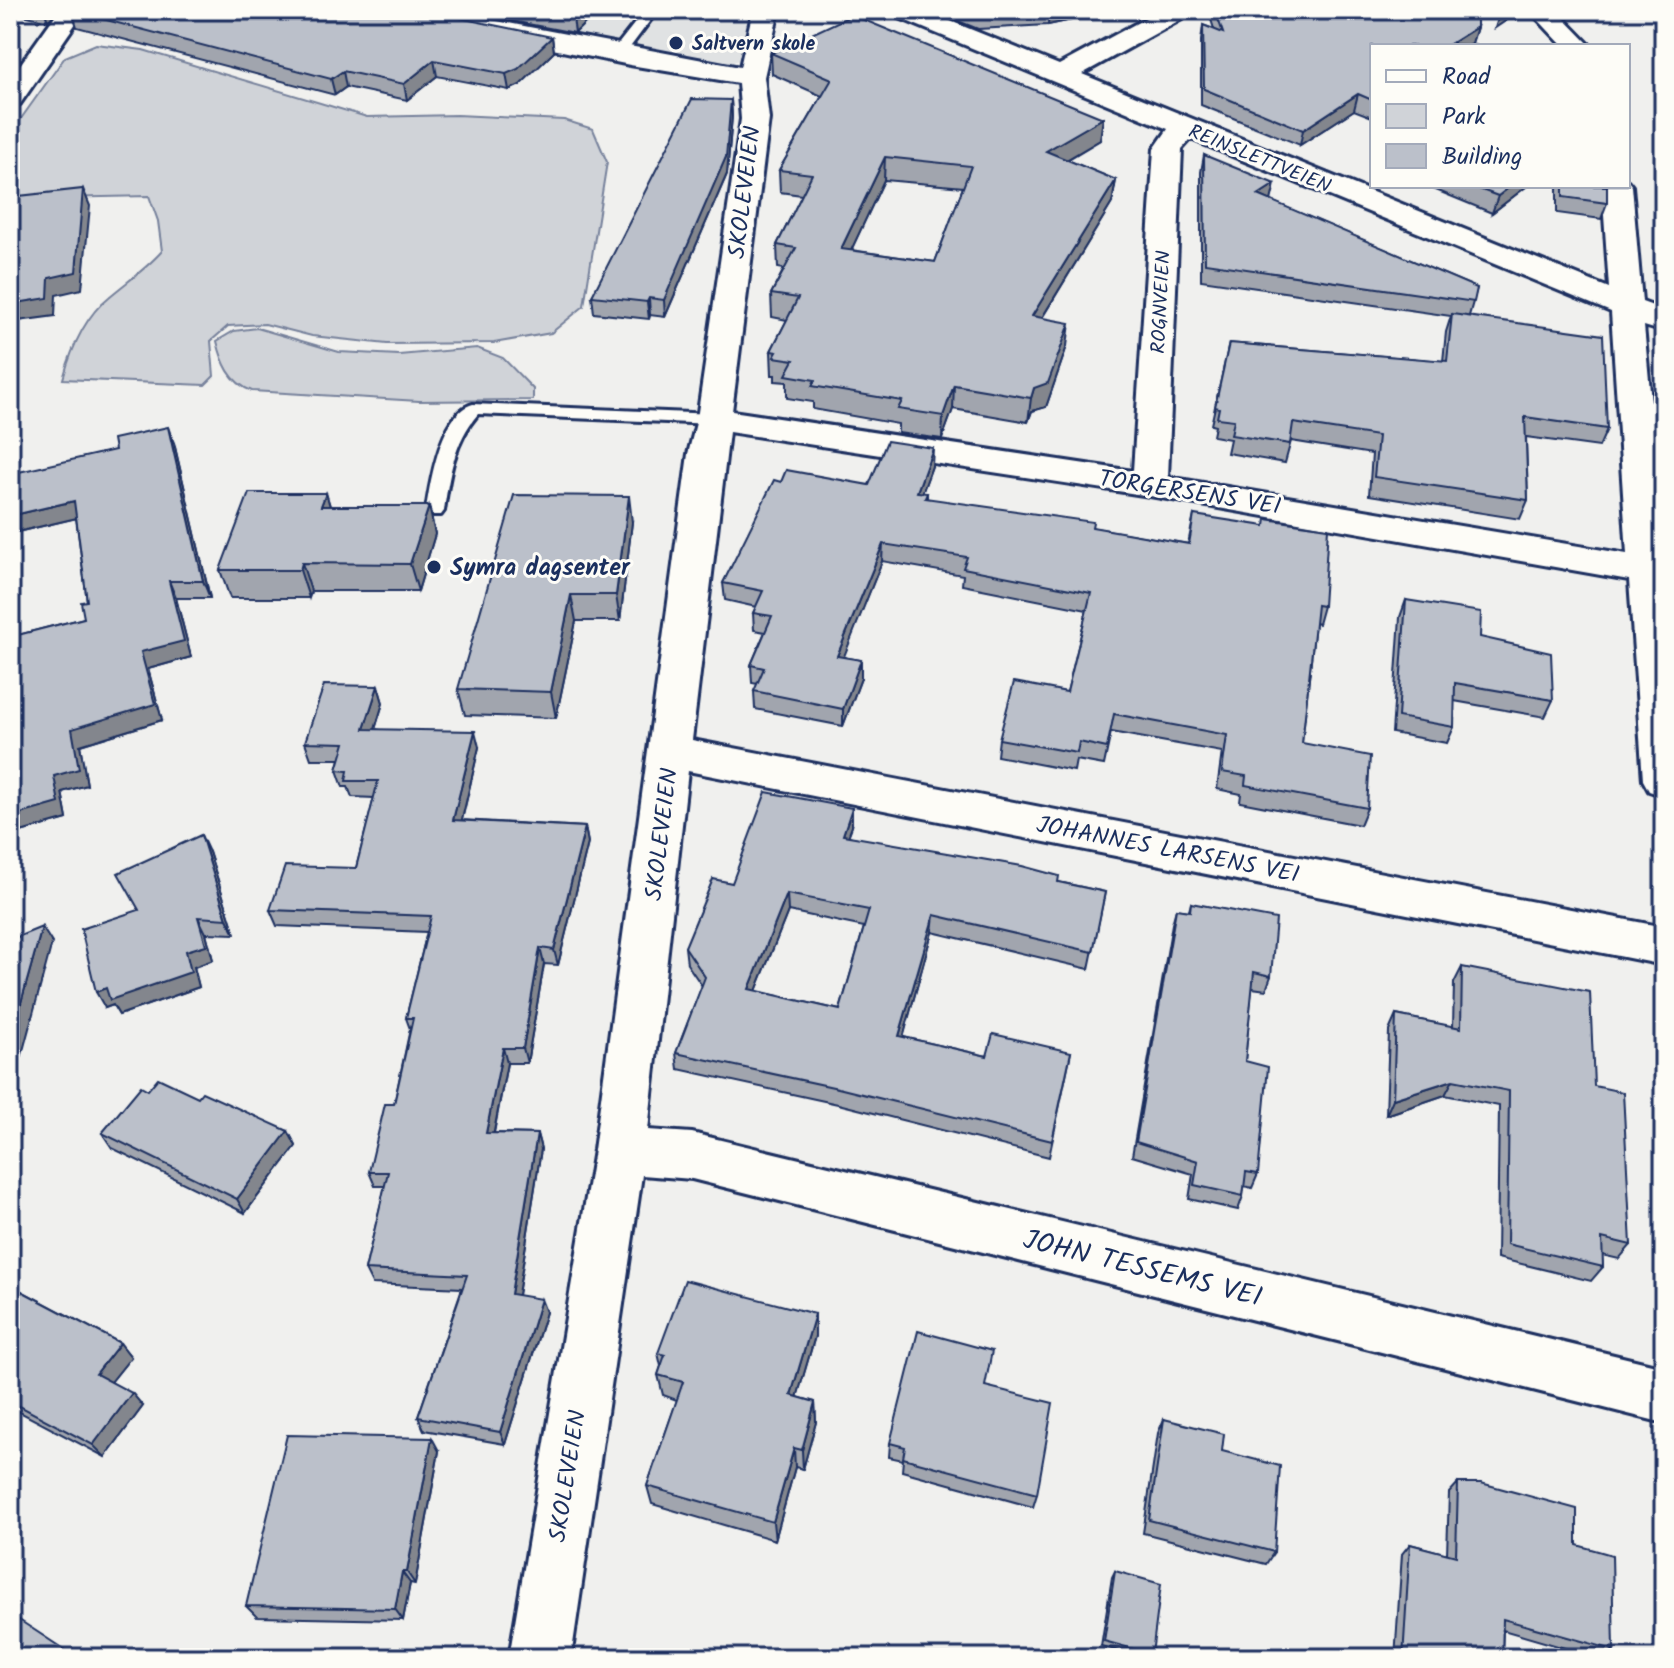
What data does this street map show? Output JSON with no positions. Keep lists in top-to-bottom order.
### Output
{
  "streets": {
    "street": [
      "REINSLETTVEIEN",
      "SKOLEVEIEN",
      "ROGNVEIEN",
      "TORGERSENS VEI",
      "JOHANNES LARSENS VEI",
      "JOHN TESSEMS VEI"
    ]
  },
  "crossings": [
    ["REINSLETTVEIEN", "ROGNVEIEN"],
    ["SKOLEVEIEN", "TORGERSENS VEI"],
    ["SKOLEVEIEN", "JOHANNES LARSENS VEI"],
    ["SKOLEVEIEN", "JOHN TESSEMS VEI"],
    ["ROGNVEIEN", "TORGERSENS VEI"]
  ],
  "places": ["Saltvern skole", "Symra dagsenter"],
  "legend": ["Road", "Park", "Building"]
}
